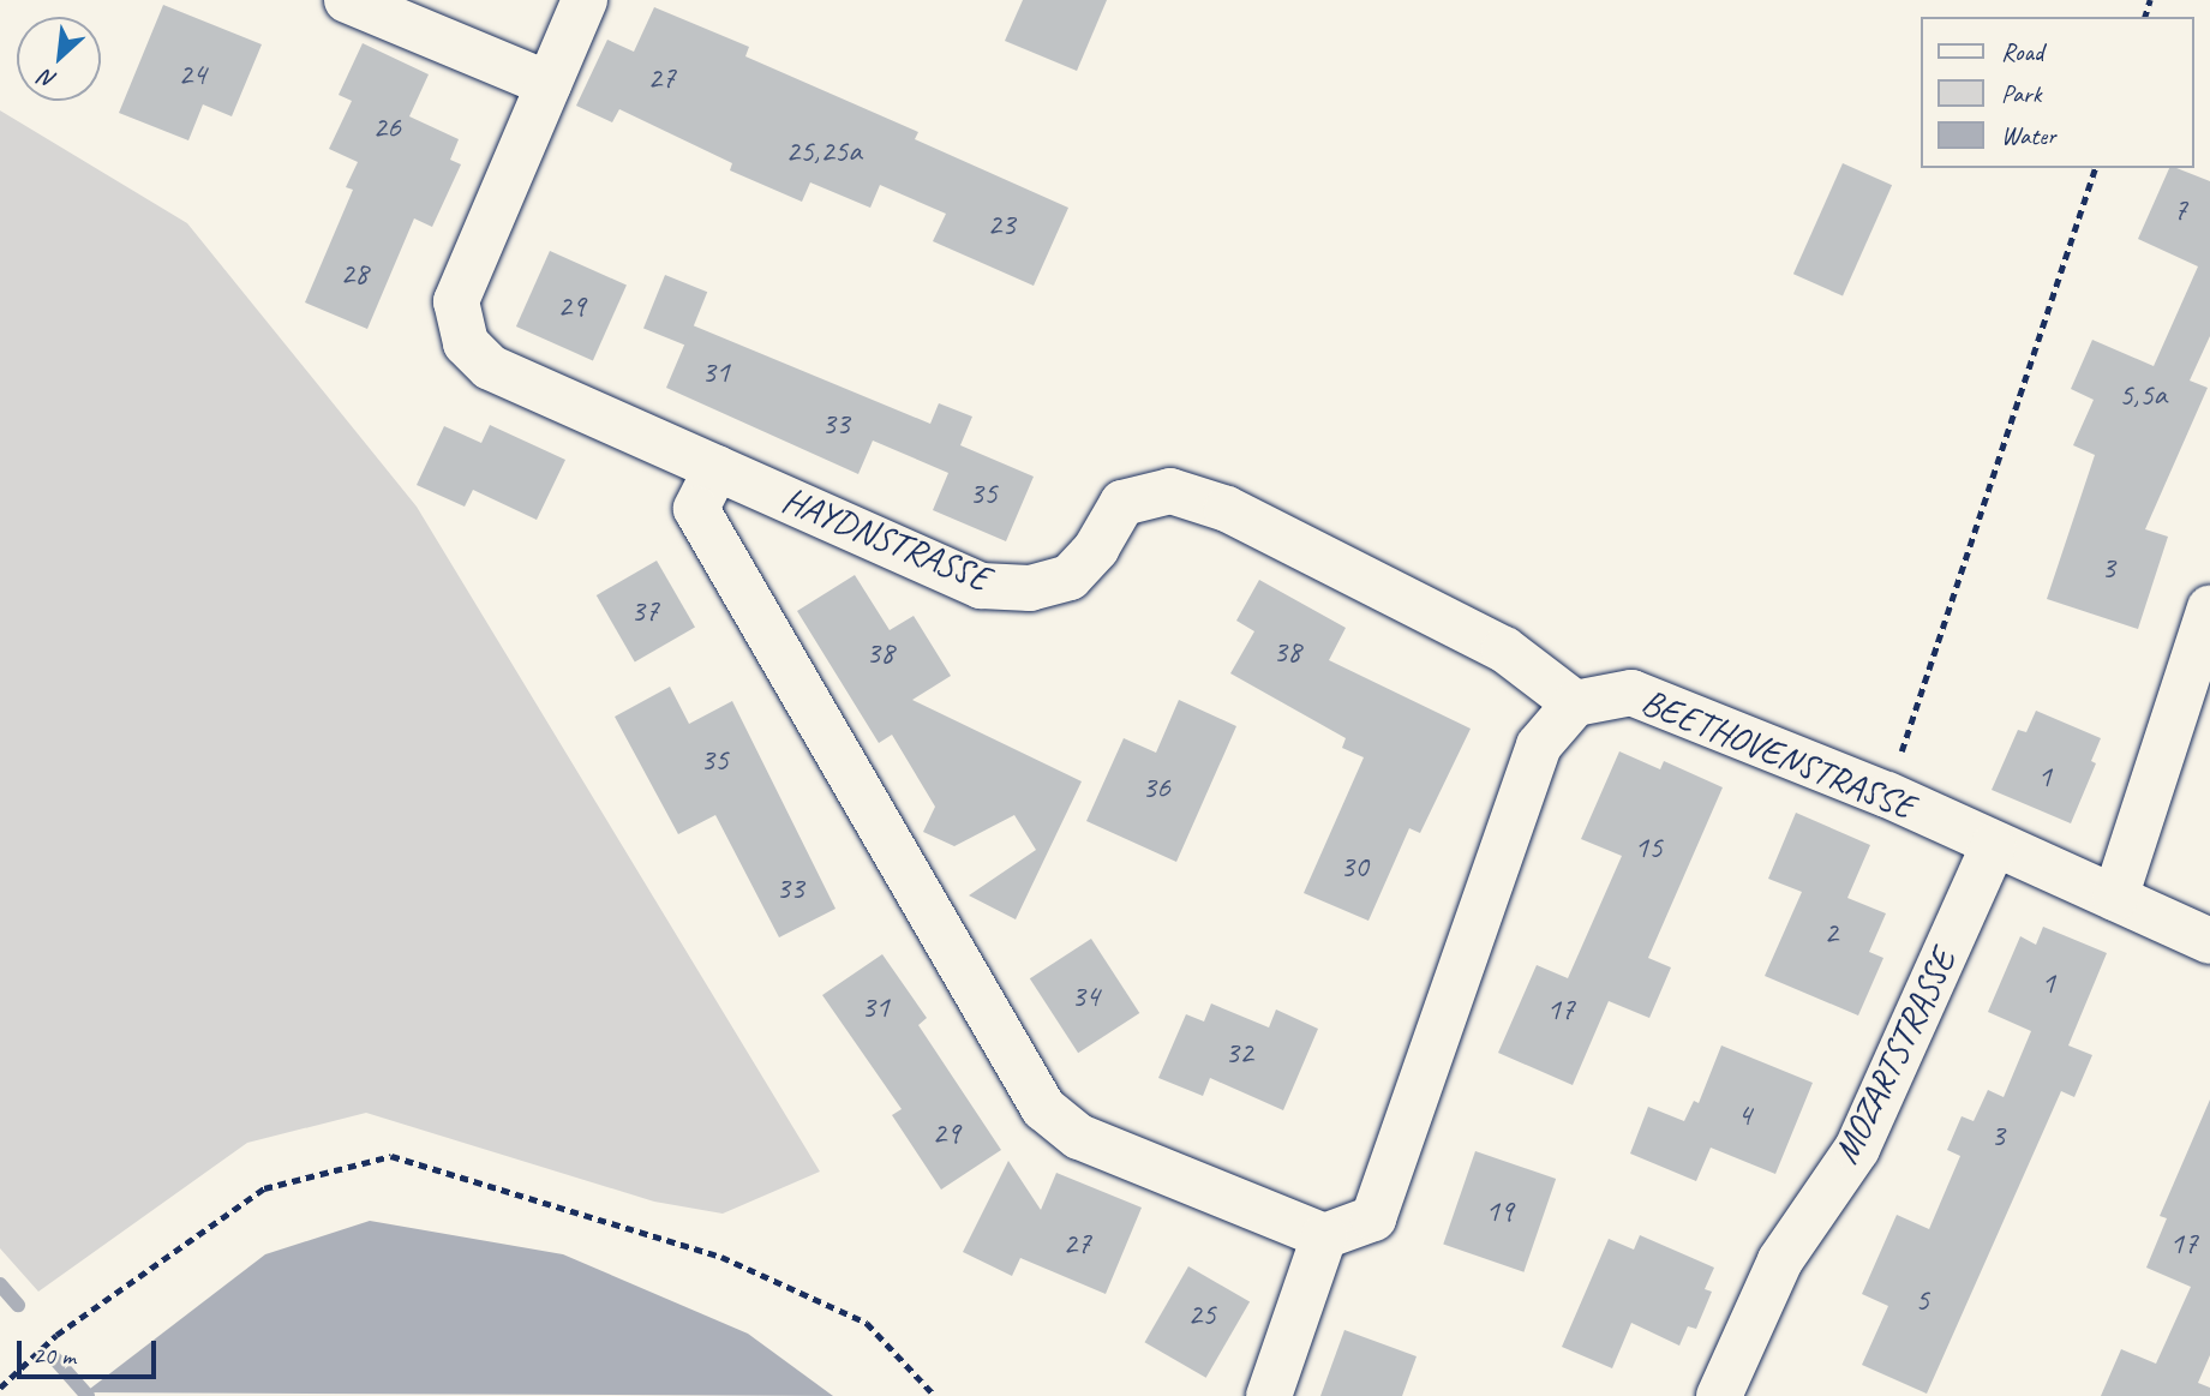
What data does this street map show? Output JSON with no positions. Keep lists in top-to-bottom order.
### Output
{
  "streets": {
    "street": ["HAYDNSTRASSE", "BEETHOVENSTRASSE", "MOZARTSTRASSE"]
  },
  "crossings": [
    ["HAYDNSTRASSE", "BEETHOVENSTRASSE"],
    ["BEETHOVENSTRASSE", "MOZARTSTRASSE"]
  ],
  "house_numbers": [
    "24",
    "27",
    "26",
    "25,25a",
    "7",
    "23",
    "28",
    "29",
    "31",
    "5,5a",
    "33",
    "35",
    "3",
    "37",
    "38",
    "38",
    "35",
    "1",
    "36",
    "15",
    "30",
    "33",
    "2",
    "1",
    "34",
    "31",
    "17",
    "32",
    "4",
    "29",
    "3",
    "19",
    "27",
    "17",
    "5",
    "25"
  ],
  "legend": ["Road", "Park", "Water"],
  "scale_bar": "20 m",
  "north": "bottom left"
}
